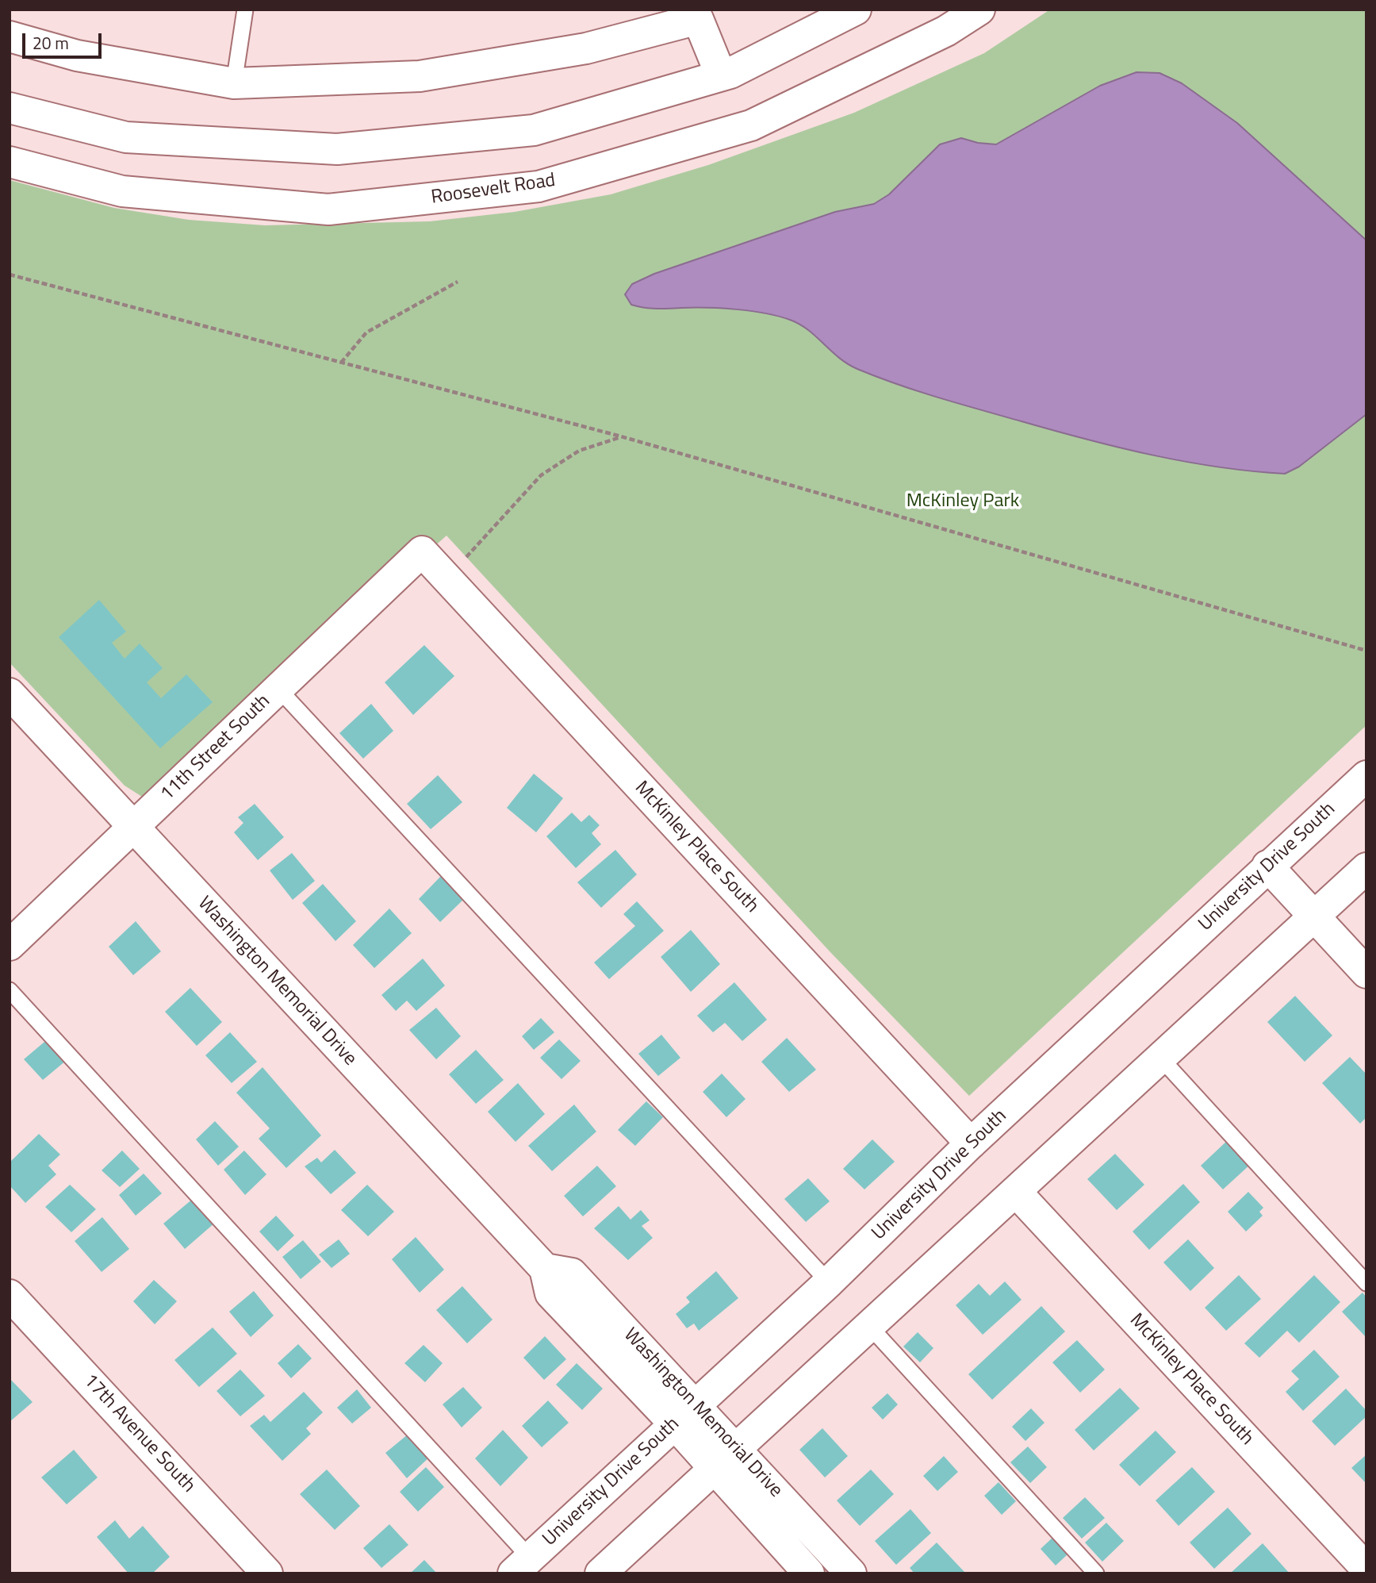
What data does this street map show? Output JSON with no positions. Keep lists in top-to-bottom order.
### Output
{
  "streets": {
    "street": [
      "Roosevelt Road",
      "11th Street South",
      "McKinley Place South",
      "University Drive South",
      "Washington Memorial Drive",
      "17th Avenue South"
    ]
  },
  "crossings": [
    ["11th Street South", "McKinley Place South"],
    ["11th Street South", "Washington Memorial Drive"],
    ["McKinley Place South", "University Drive South"],
    ["University Drive South", "Washington Memorial Drive"]
  ],
  "parks": ["McKinley Park"],
  "scale_bar": "20 m"
}
